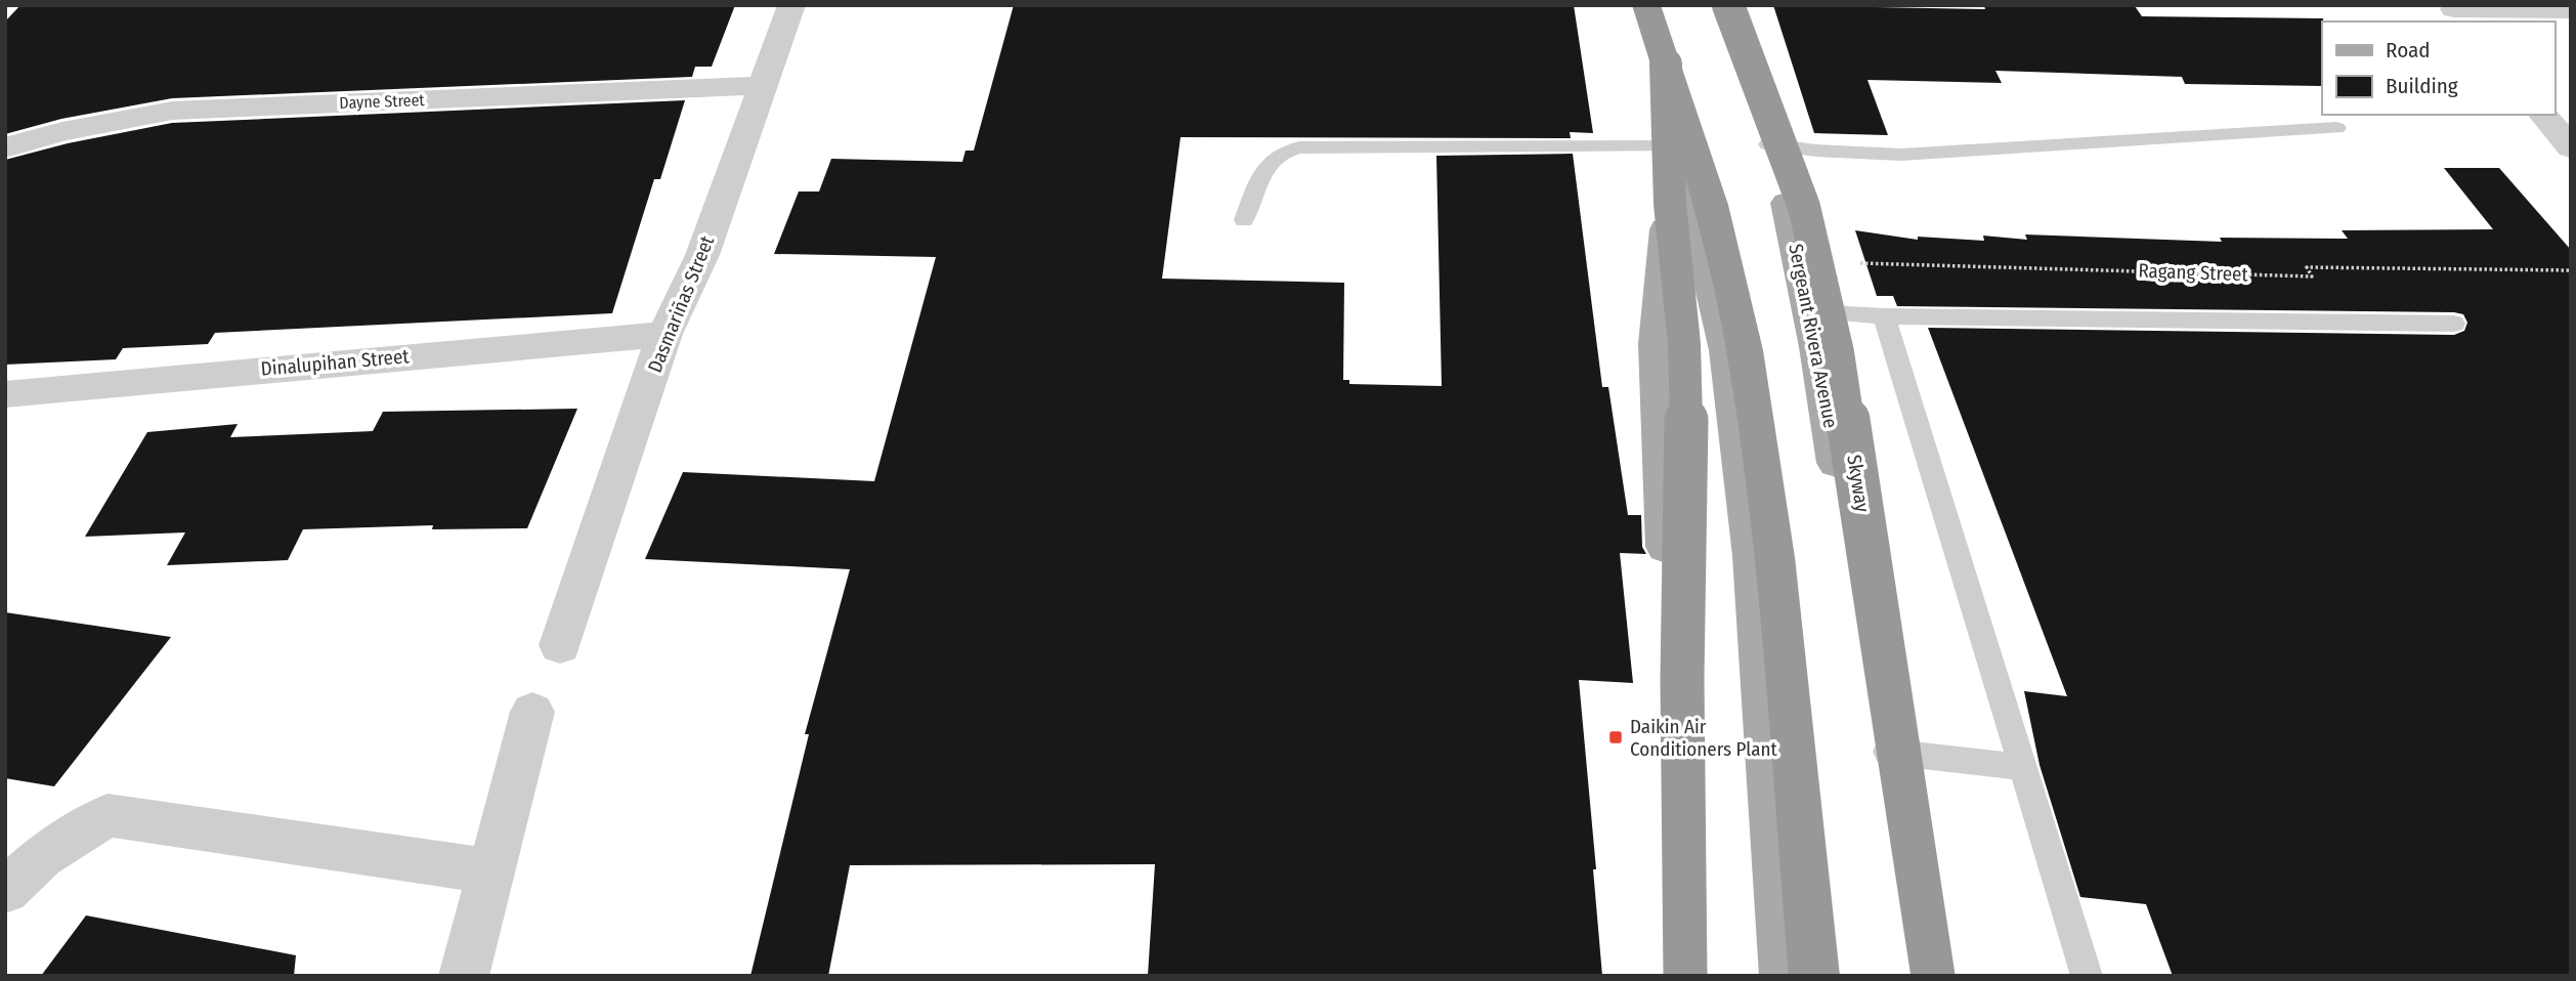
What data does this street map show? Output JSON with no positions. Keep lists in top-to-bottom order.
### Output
{
  "streets": {
    "highway": ["Skyway"],
    "main road": ["Sergeant Rivera Avenue"],
    "street": ["Dayne Street", "Dasmariñas Street", "Dinalupihan Street"],
    "path": ["Ragang Street"]
  },
  "crossings": [
    ["Dayne Street", "Dasmariñas Street"],
    ["Ragang Street", "Sergeant Rivera Avenue"],
    ["Dasmariñas Street", "Dinalupihan Street"]
  ],
  "places": {
    "transit": ["Daikin Air Conditioners Plant"]
  },
  "legend": ["Road", "Building"]
}
